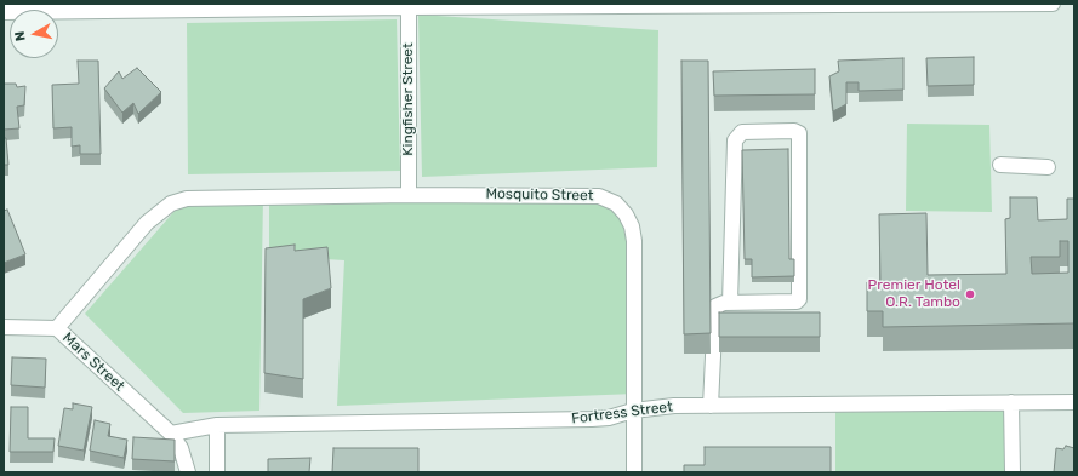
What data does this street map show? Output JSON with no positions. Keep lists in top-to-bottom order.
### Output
{
  "streets": {
    "street": [
      "Kingfisher Street",
      "Mosquito Street",
      "Mars Street",
      "Fortress Street"
    ]
  },
  "crossings": [
    ["Kingfisher Street", "Mosquito Street"],
    ["Mosquito Street", "Mars Street"],
    ["Mosquito Street", "Fortress Street"],
    ["Mars Street", "Fortress Street"]
  ],
  "places": ["Premier Hotel O.R. Tambo"],
  "north": "left"
}
